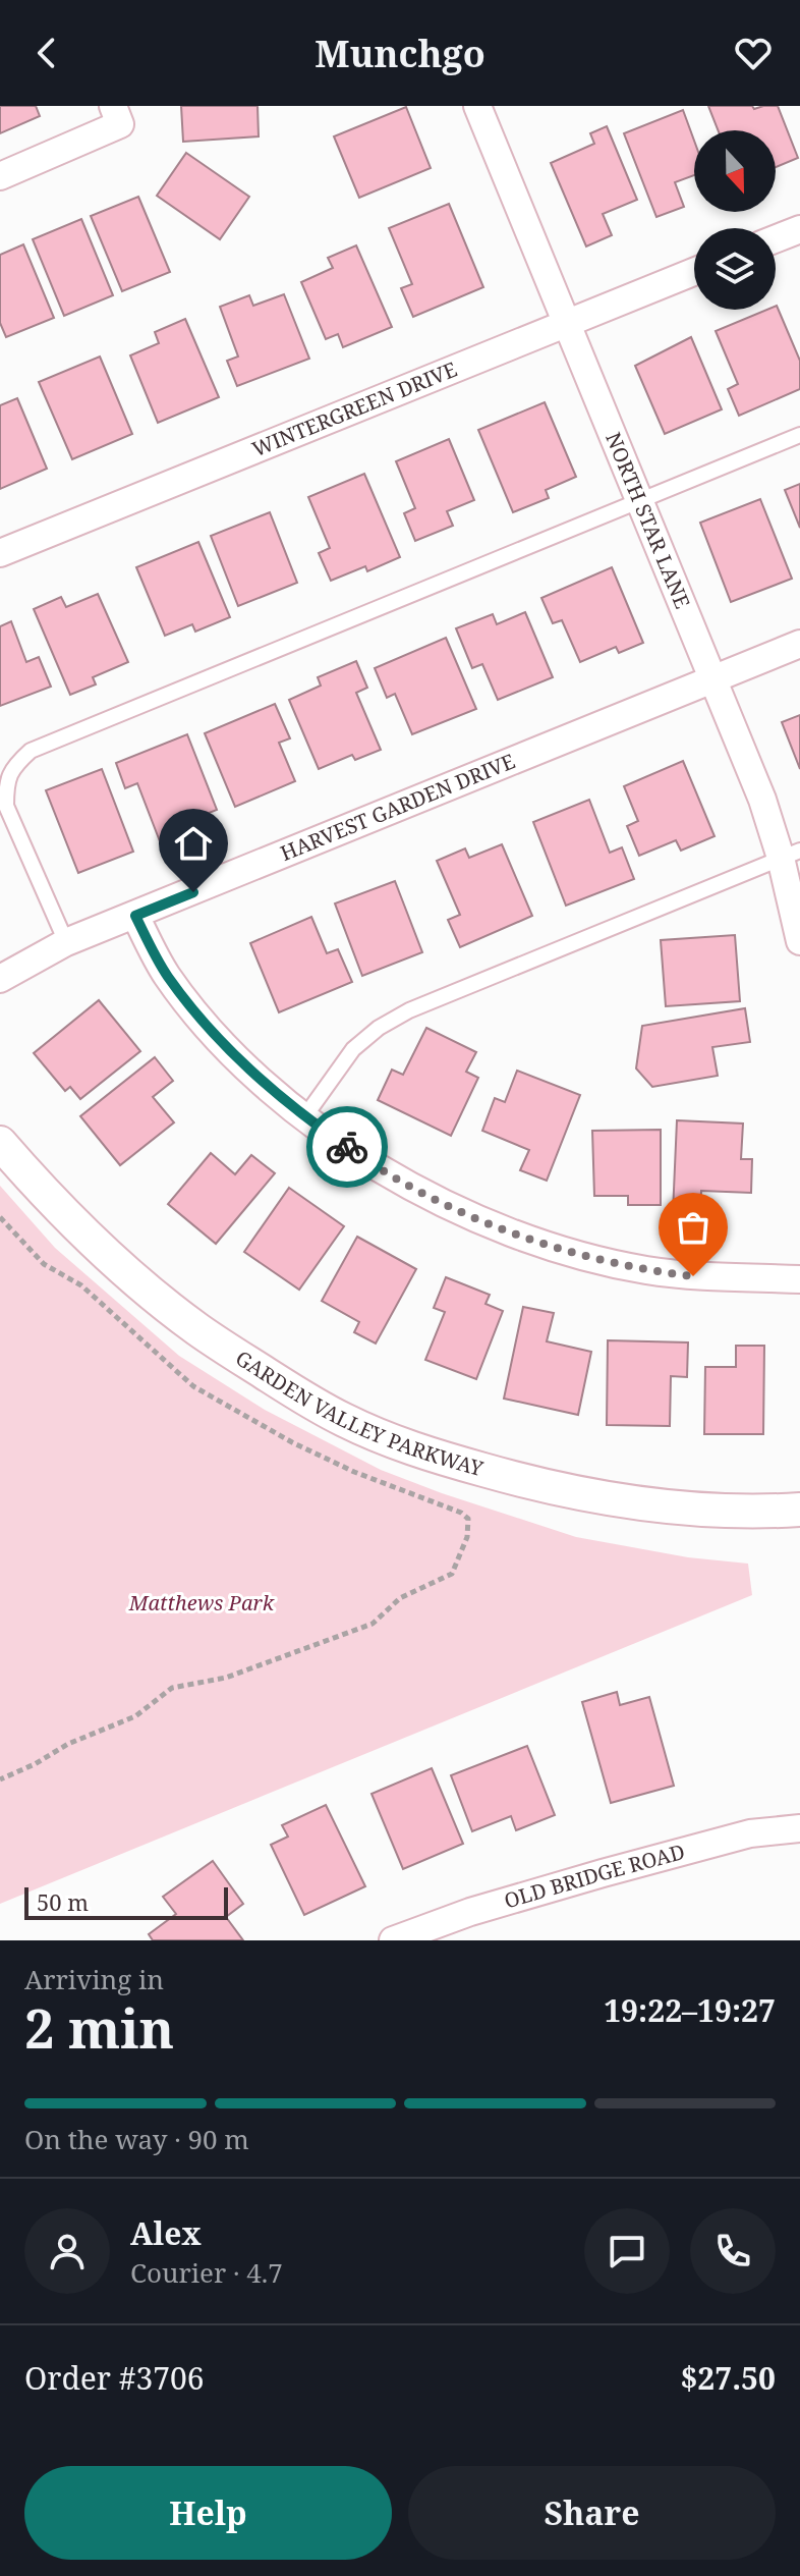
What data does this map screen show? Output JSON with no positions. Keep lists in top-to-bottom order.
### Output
{
  "streets": {
    "street": [
      "WINTERGREEN DRIVE",
      "NORTH STAR LANE",
      "HARVEST GARDEN DRIVE",
      "GARDEN VALLEY PARKWAY",
      "OLD BRIDGE ROAD"
    ]
  },
  "crossings": [
    ["WINTERGREEN DRIVE", "NORTH STAR LANE"],
    ["NORTH STAR LANE", "HARVEST GARDEN DRIVE"]
  ],
  "parks": ["Matthews Park"],
  "scale_bar": "50 m",
  "north": "bottom",
  "page": {
    "header": "Munchgo",
    "scale": "50 m",
    "heading": ["2 min", "Arriving in", "19:22–19:27"],
    "panel": [
      "Alex",
      "Courier · 4.7",
      "Order #3706",
      "$27.50"
    ],
    "bar": "On the way · 90 m",
    "buttons": ["Help", "Share"]
  }
}
